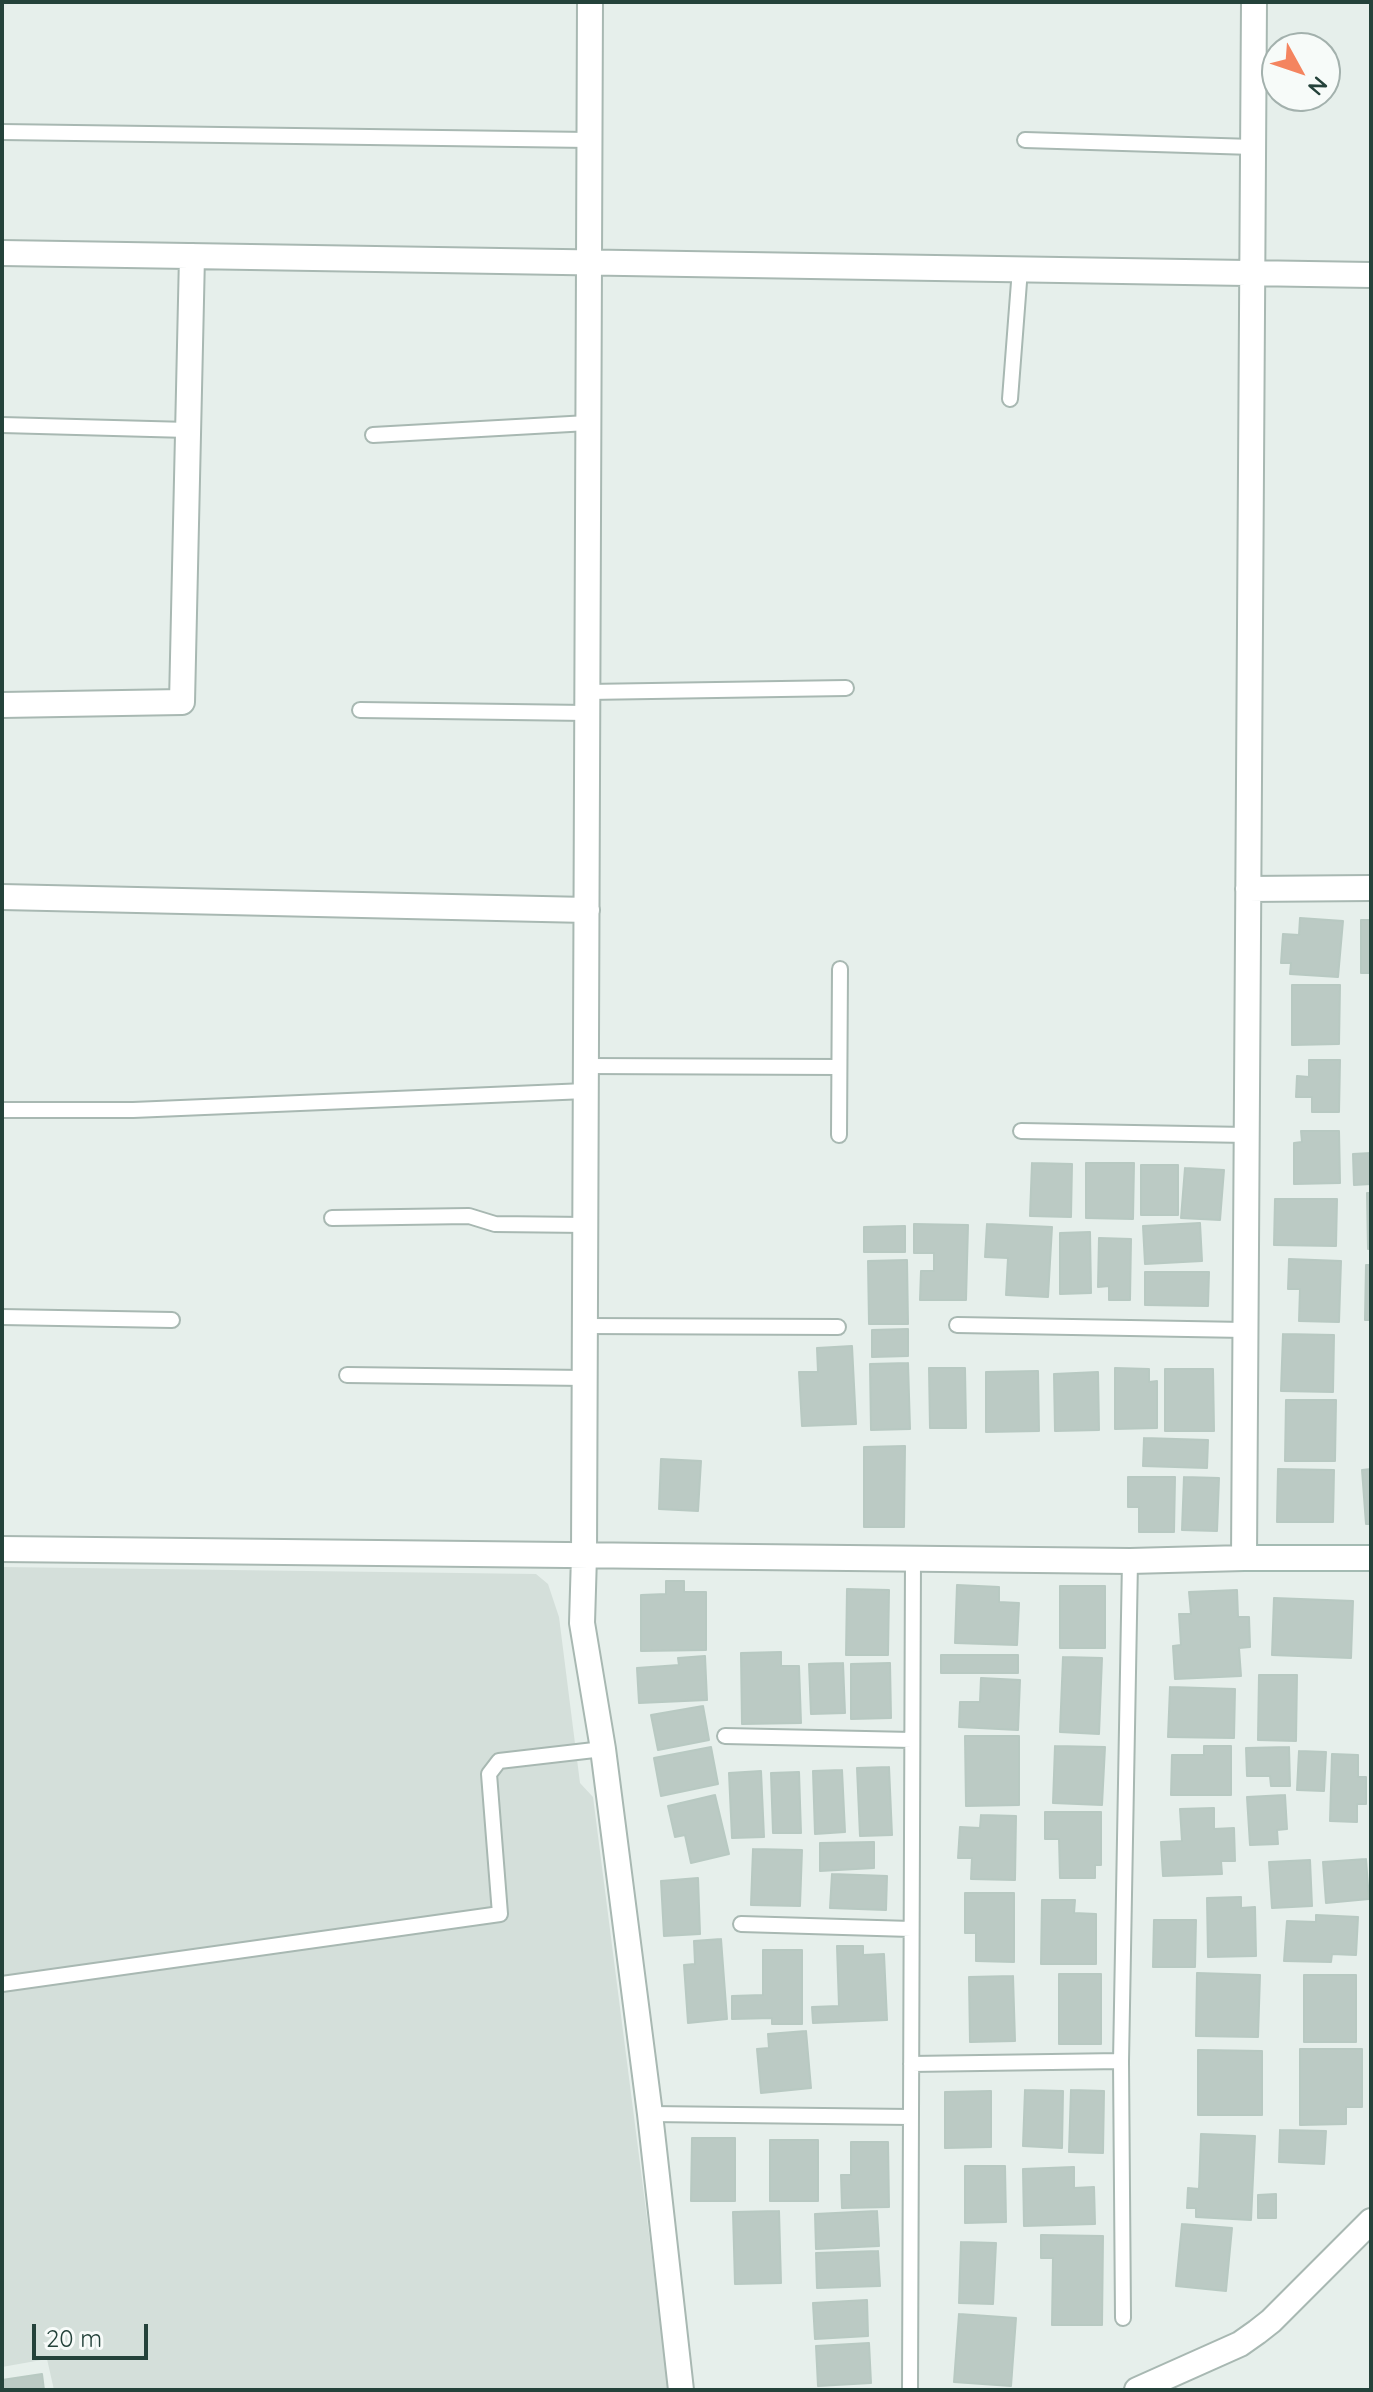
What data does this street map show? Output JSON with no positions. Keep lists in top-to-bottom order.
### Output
{
  "scale_bar": "20 m",
  "north": "bottom right"
}
